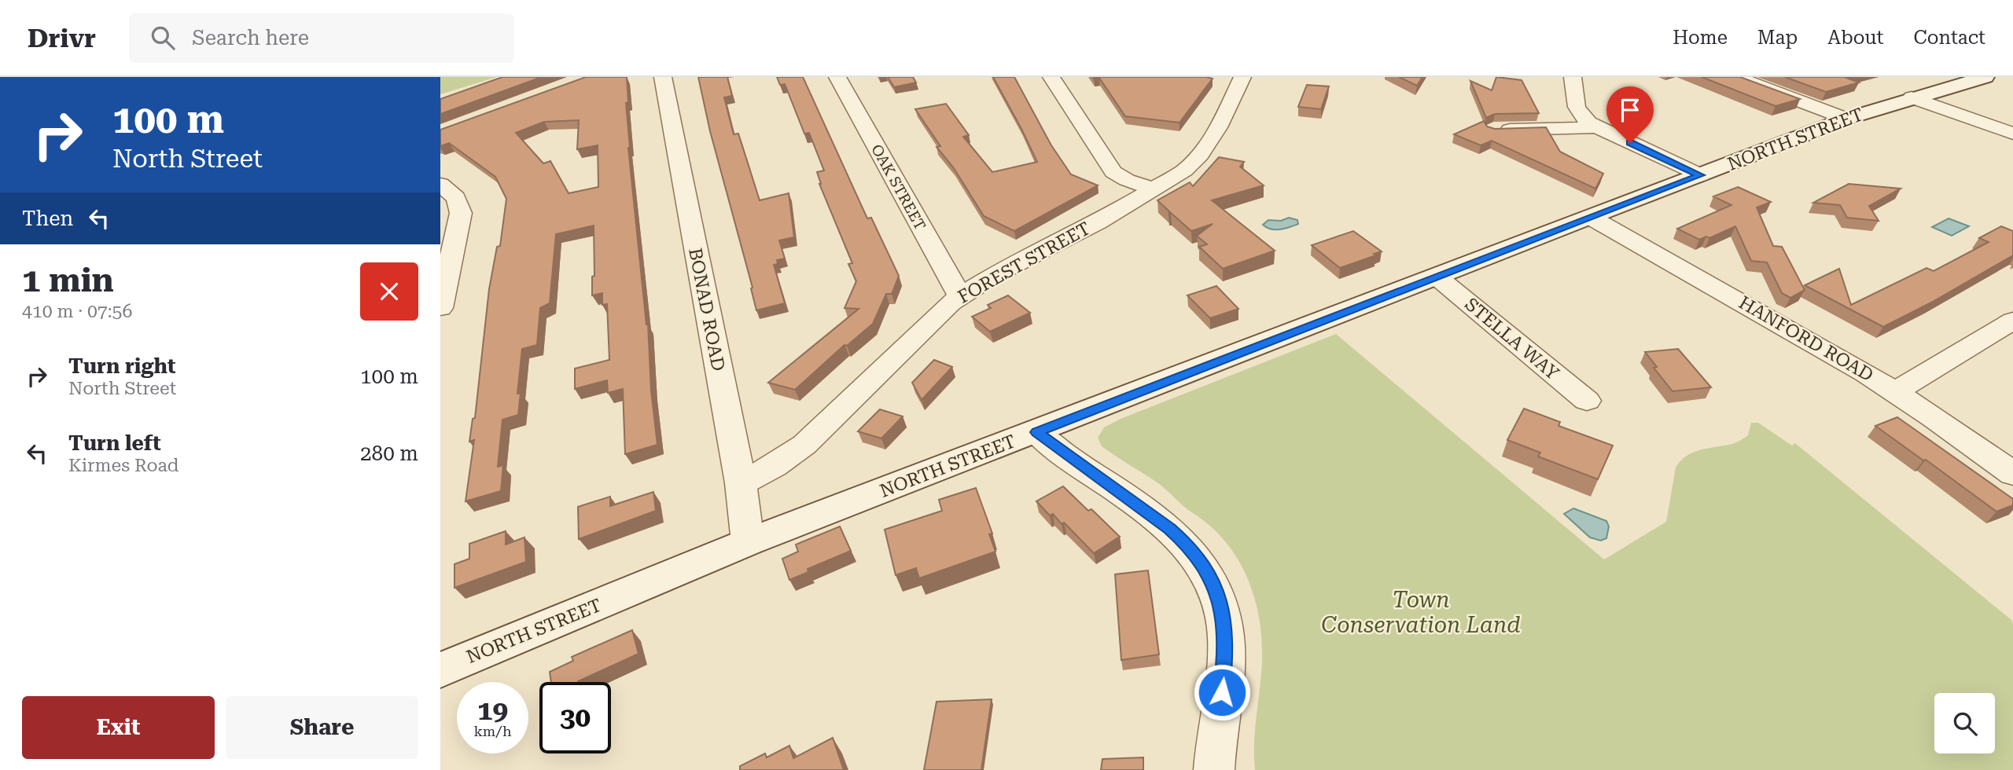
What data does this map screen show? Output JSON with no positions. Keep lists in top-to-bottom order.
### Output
{
  "streets": {
    "street": [
      "NORTH STREET",
      "OAK STREET",
      "FOREST STREET",
      "BONAD ROAD",
      "STELLA WAY",
      "HANFORD ROAD"
    ]
  },
  "crossings": [
    ["NORTH STREET", "BONAD ROAD"],
    ["NORTH STREET", "STELLA WAY"],
    ["NORTH STREET", "HANFORD ROAD"],
    ["OAK STREET", "FOREST STREET"],
    ["FOREST STREET", "BONAD ROAD"]
  ],
  "parks": ["Town Conservation Land"],
  "page": {
    "header": "Drivr",
    "search": "Search here",
    "nav": [
      "Home",
      "Map",
      "About",
      "Contact"
    ],
    "turn": ["100 m", "North Street"],
    "then": "Then",
    "heading": ["1 min", "410 m · 07:56"],
    "list": [
      {
        "name": "Turn right",
        "note": "North Street",
        "value": "100 m"
      },
      {
        "name": "Turn left",
        "note": "Kirmes Road",
        "value": "280 m"
      }
    ],
    "speed": "19 km/h",
    "limit": "30",
    "buttons": ["Exit", "Share"]
  }
}
